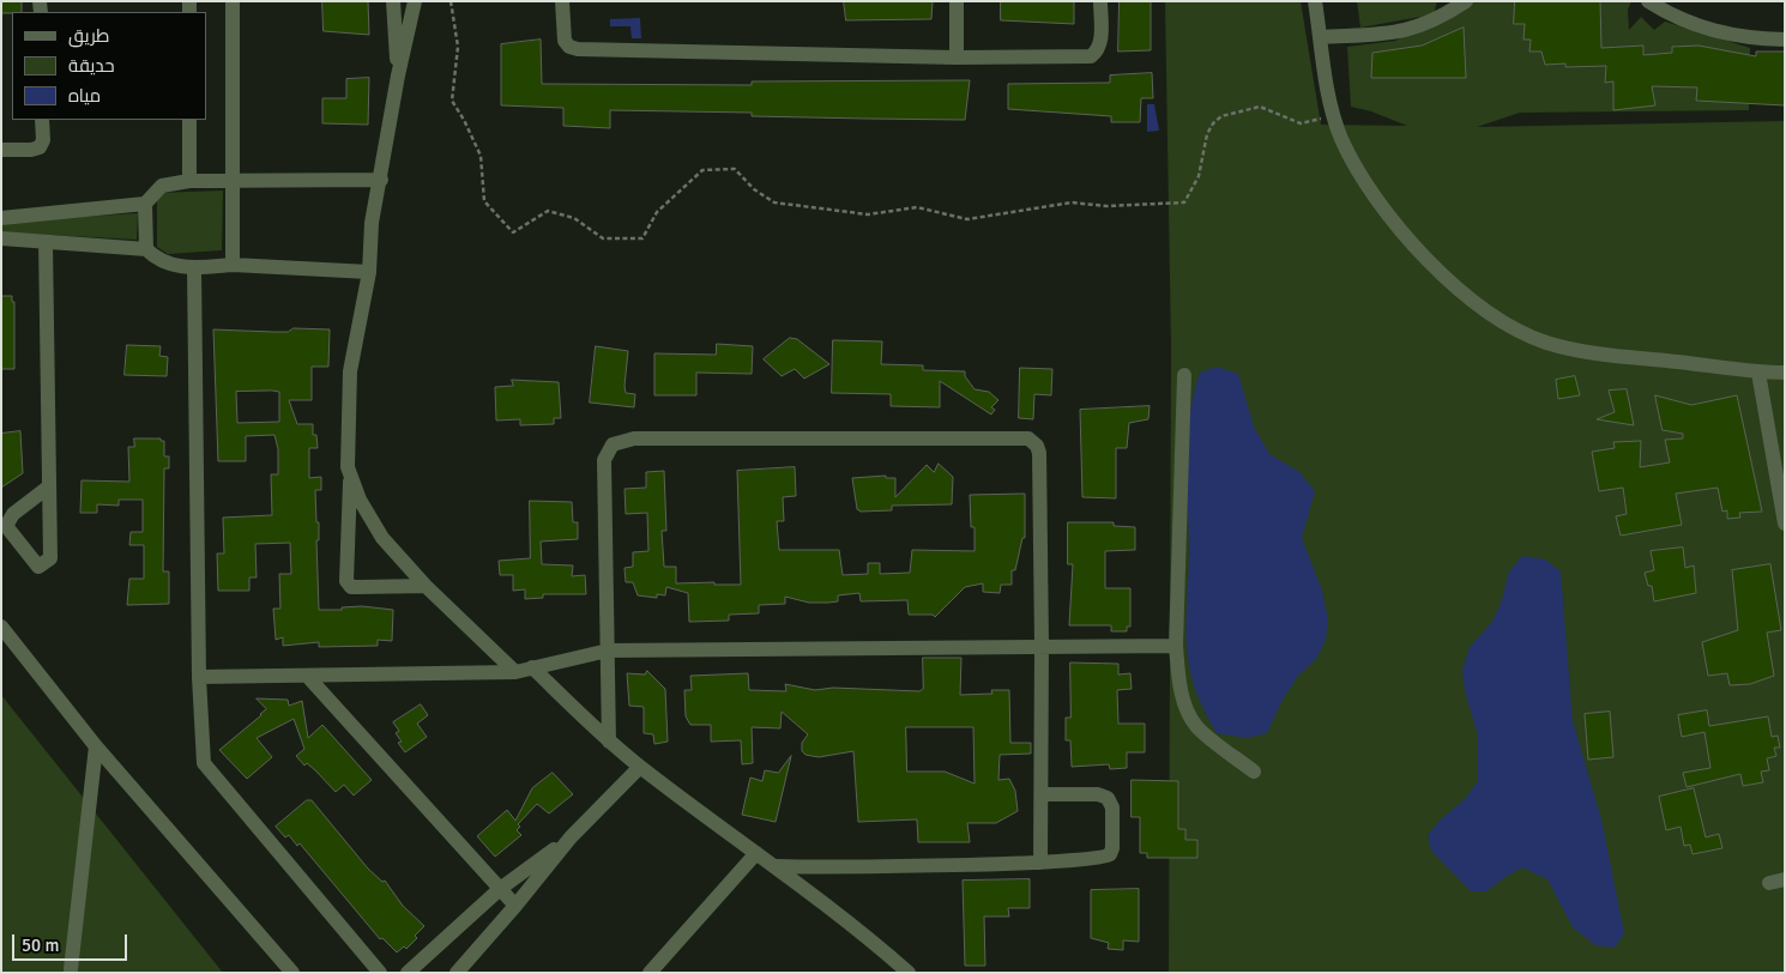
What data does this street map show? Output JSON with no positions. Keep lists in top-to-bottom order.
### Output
{
  "legend": ["طريق", "حديقة", "مياه"],
  "scale_bar": "50 m"
}
